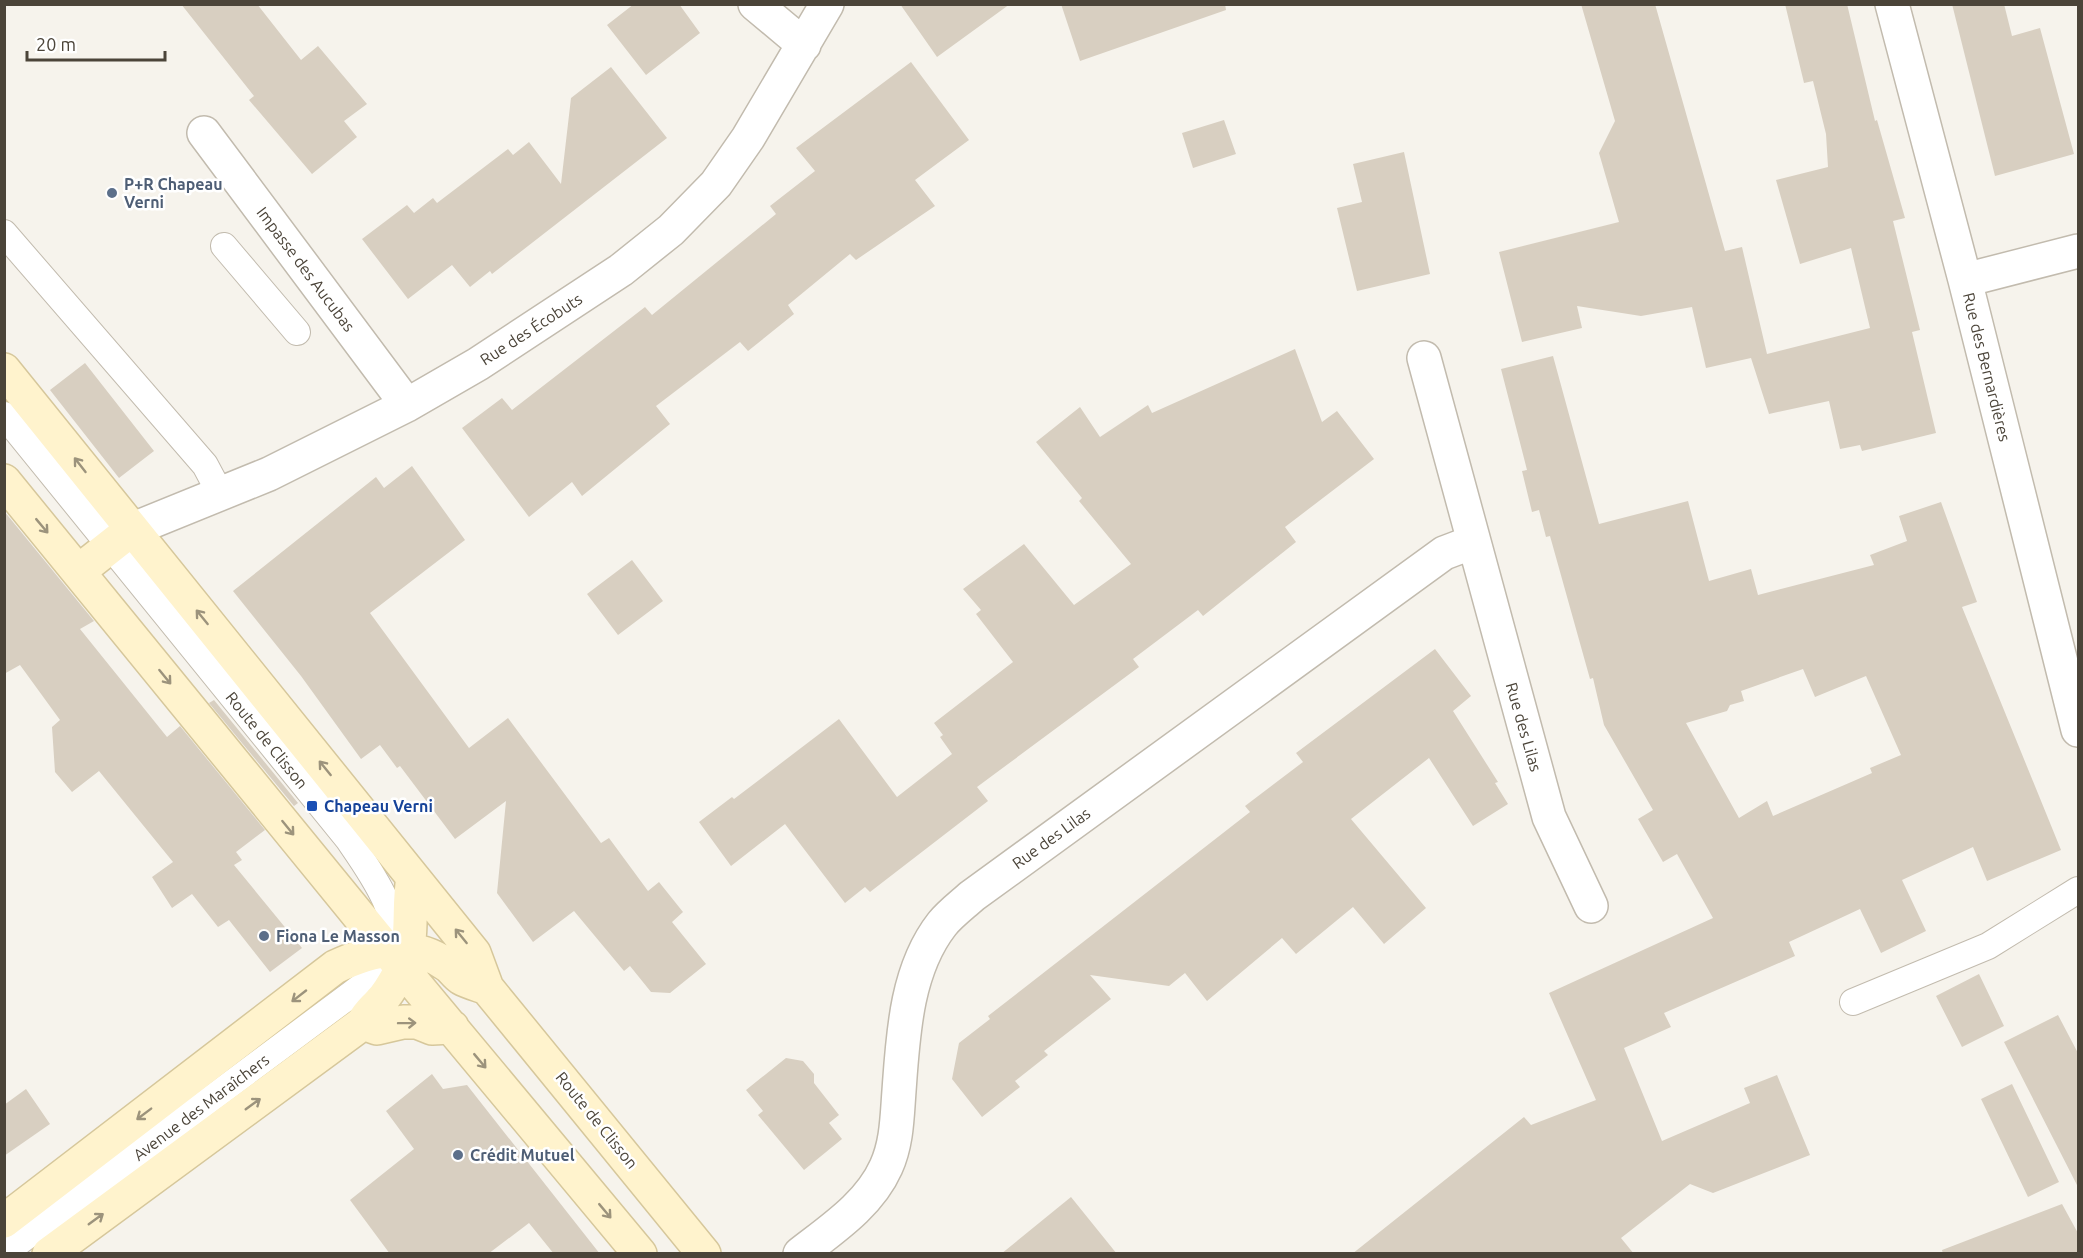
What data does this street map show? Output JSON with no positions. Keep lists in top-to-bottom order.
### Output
{
  "streets": {
    "main road": ["Route de Clisson", "Avenue des Maraîchers"],
    "street": [
      "Impasse des Aucubas",
      "Rue des Écobuts",
      "Rue des Bernardières",
      "Rue des Lilas"
    ]
  },
  "crossings": [
    ["Impasse des Aucubas", "Rue des Écobuts"],
    ["Rue des Écobuts", "Route de Clisson"],
    ["Route de Clisson", "Avenue des Maraîchers"]
  ],
  "places": {
    "other": ["P+R Chapeau Verni", "Fiona Le Masson", "Crédit Mutuel"],
    "transit": ["Chapeau Verni"]
  },
  "scale_bar": "20 m"
}
